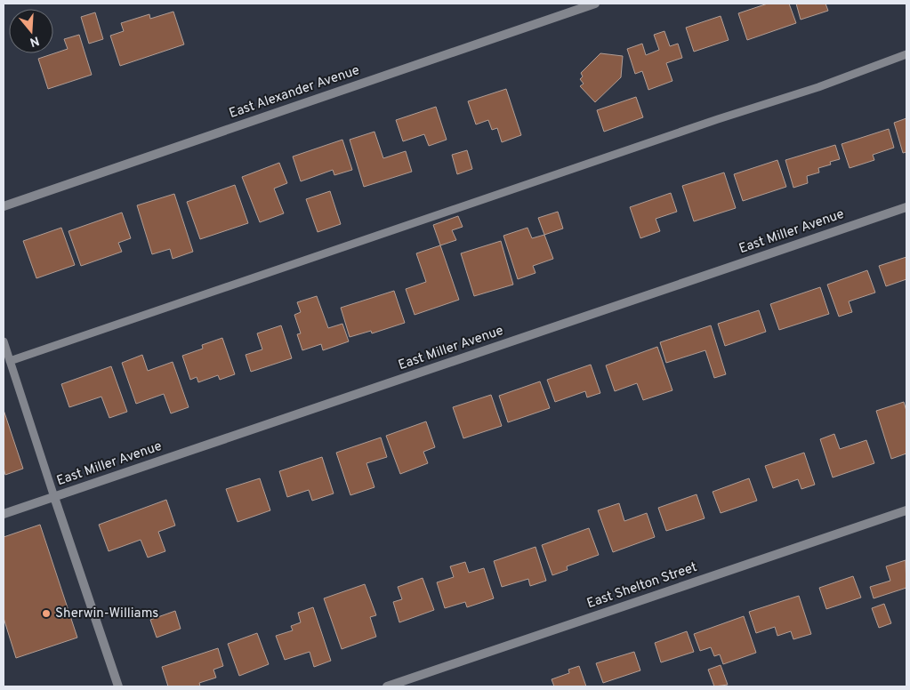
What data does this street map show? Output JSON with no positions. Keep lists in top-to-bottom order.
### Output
{
  "streets": {
    "street": ["East Alexander Avenue", "East Miller Avenue", "East Shelton Street"]
  },
  "places": ["Sherwin-Williams"],
  "north": "bottom"
}
